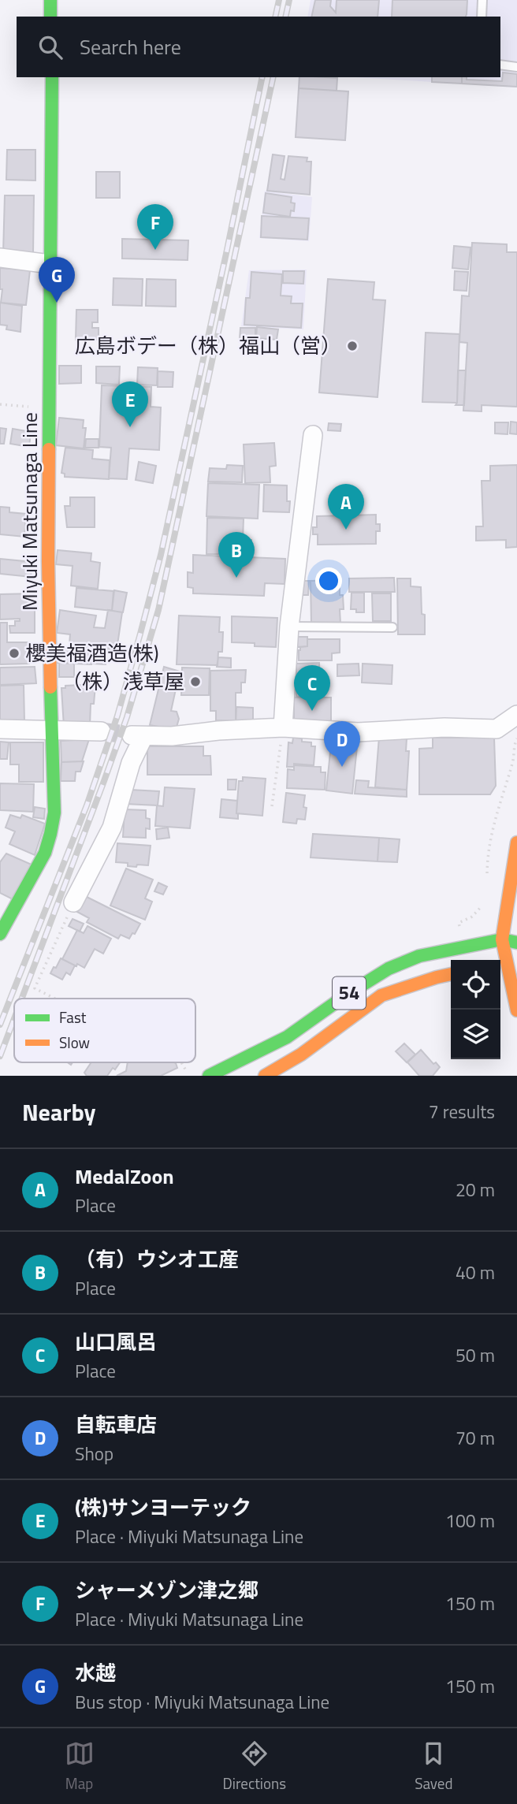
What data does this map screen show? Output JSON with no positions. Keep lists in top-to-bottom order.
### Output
{
  "streets": {
    "main road": ["Miyuki Matsunaga Line", "54"]
  },
  "places": ["広島ボデー（株）福山（営）", "櫻美福酒造(株)", "（株）浅草屋"],
  "legend": ["Fast", "Slow"],
  "page": {
    "search": "Search here",
    "pins": [
      "F",
      "G",
      "E",
      "A",
      "B",
      "C",
      "D"
    ],
    "heading": ["Nearby", "7 results"],
    "list": [
      {
        "mark": "A",
        "name": "MedalZoon",
        "note": "Place",
        "value": "20 m"
      },
      {
        "mark": "B",
        "name": "（有）ウシオ工産",
        "note": "Place",
        "value": "40 m"
      },
      {
        "mark": "C",
        "name": "山口風呂",
        "note": "Place",
        "value": "50 m"
      },
      {
        "mark": "D",
        "name": "自転車店",
        "note": "Shop",
        "value": "70 m"
      },
      {
        "mark": "E",
        "name": "(株)サンヨーテック",
        "note": "Place · Miyuki Matsunaga Line",
        "value": "100 m"
      },
      {
        "mark": "F",
        "name": "シャーメゾン津之郷",
        "note": "Place · Miyuki Matsunaga Line",
        "value": "150 m"
      },
      {
        "mark": "G",
        "name": "水越",
        "note": "Bus stop · Miyuki Matsunaga Line",
        "value": "150 m"
      }
    ],
    "nav": ["Map", "Directions", "Saved"]
  }
}
